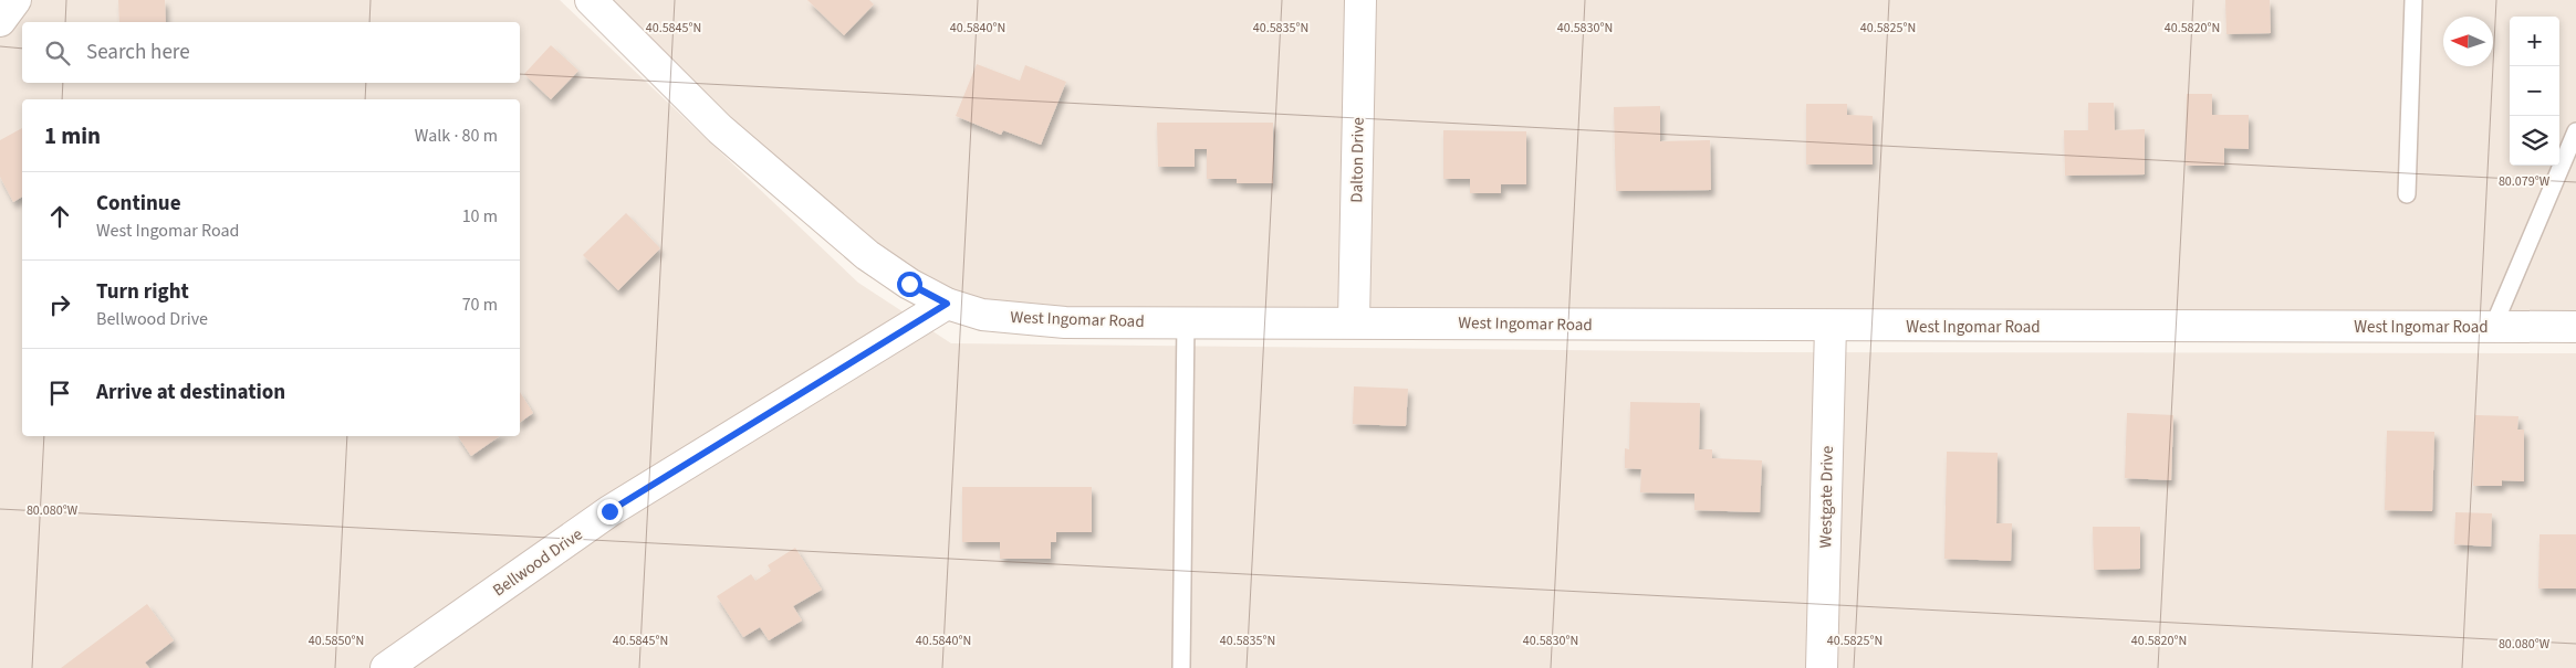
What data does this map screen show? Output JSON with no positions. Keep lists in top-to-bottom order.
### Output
{
  "streets": {
    "street": [
      "Dalton Drive",
      "West Ingomar Road",
      "Westgate Drive",
      "Bellwood Drive"
    ]
  },
  "crossings": [
    ["Dalton Drive", "West Ingomar Road"],
    ["West Ingomar Road", "Westgate Drive"],
    ["West Ingomar Road", "Bellwood Drive"]
  ],
  "north": "left",
  "page": {
    "map_buttons": ["+", "−"],
    "search": "Search here",
    "heading": ["1 min", "Walk · 80 m"],
    "list": [
      ["Continue", "West Ingomar Road", "10 m"],
      ["Turn right", "Bellwood Drive", "70 m"],
      "Arrive at destination"
    ]
  },
  "coordinates": [
    "40.5845°N",
    "40.5840°N",
    "40.5835°N",
    "40.5830°N",
    "40.5825°N",
    "40.5820°N",
    "80.079°W",
    "80.080°W",
    "40.5850°N"
  ]
}
